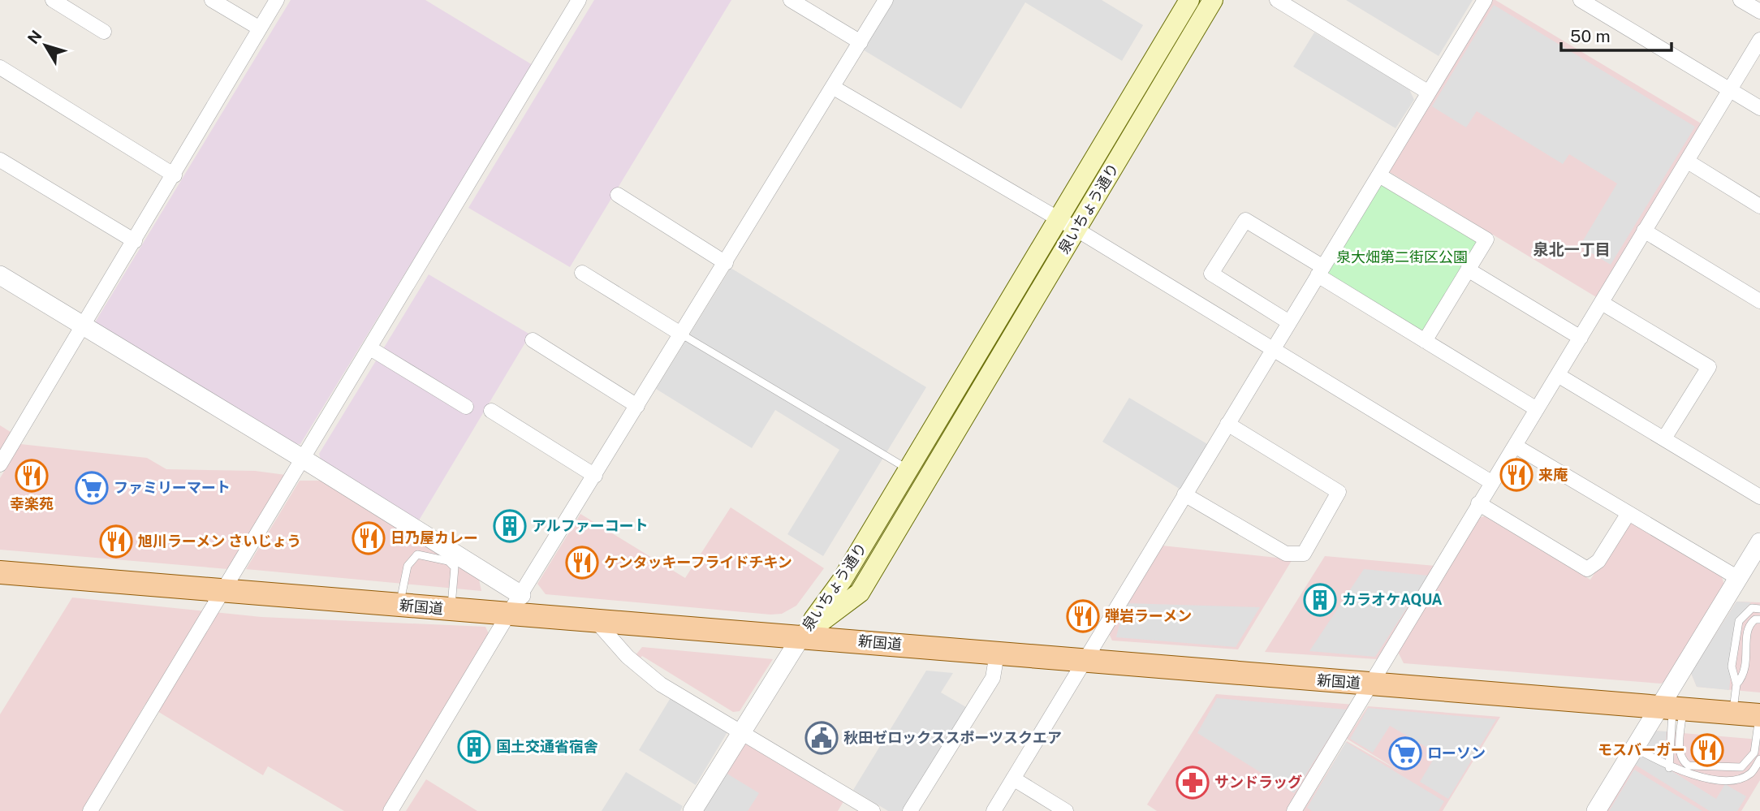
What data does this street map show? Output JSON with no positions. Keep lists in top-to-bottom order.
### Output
{
  "streets": {
    "main road": ["泉いちょう通り", "新国道"]
  },
  "crossings": [
    ["泉いちょう通り", "新国道"]
  ],
  "districts": ["泉北一丁目"],
  "parks": ["泉大畑第二街区公園"],
  "places": {
    "restaurant": [
      "来庵",
      "幸楽苑",
      "日乃屋カレー",
      "旭川ラーメン さいじょう",
      "ケンタッキーフライドチキン",
      "弾岩ラーメン",
      "モスバーガー"
    ],
    "supermarket": ["ファミリーマート", "ローソン"],
    "building": ["アルファーコート", "カラオケAQUA", "国土交通省宿舎"],
    "public building": ["秋田ゼロックススポーツスクエア"],
    "pharmacy": ["サンドラッグ"]
  },
  "scale_bar": "50 m",
  "north": "top left"
}
